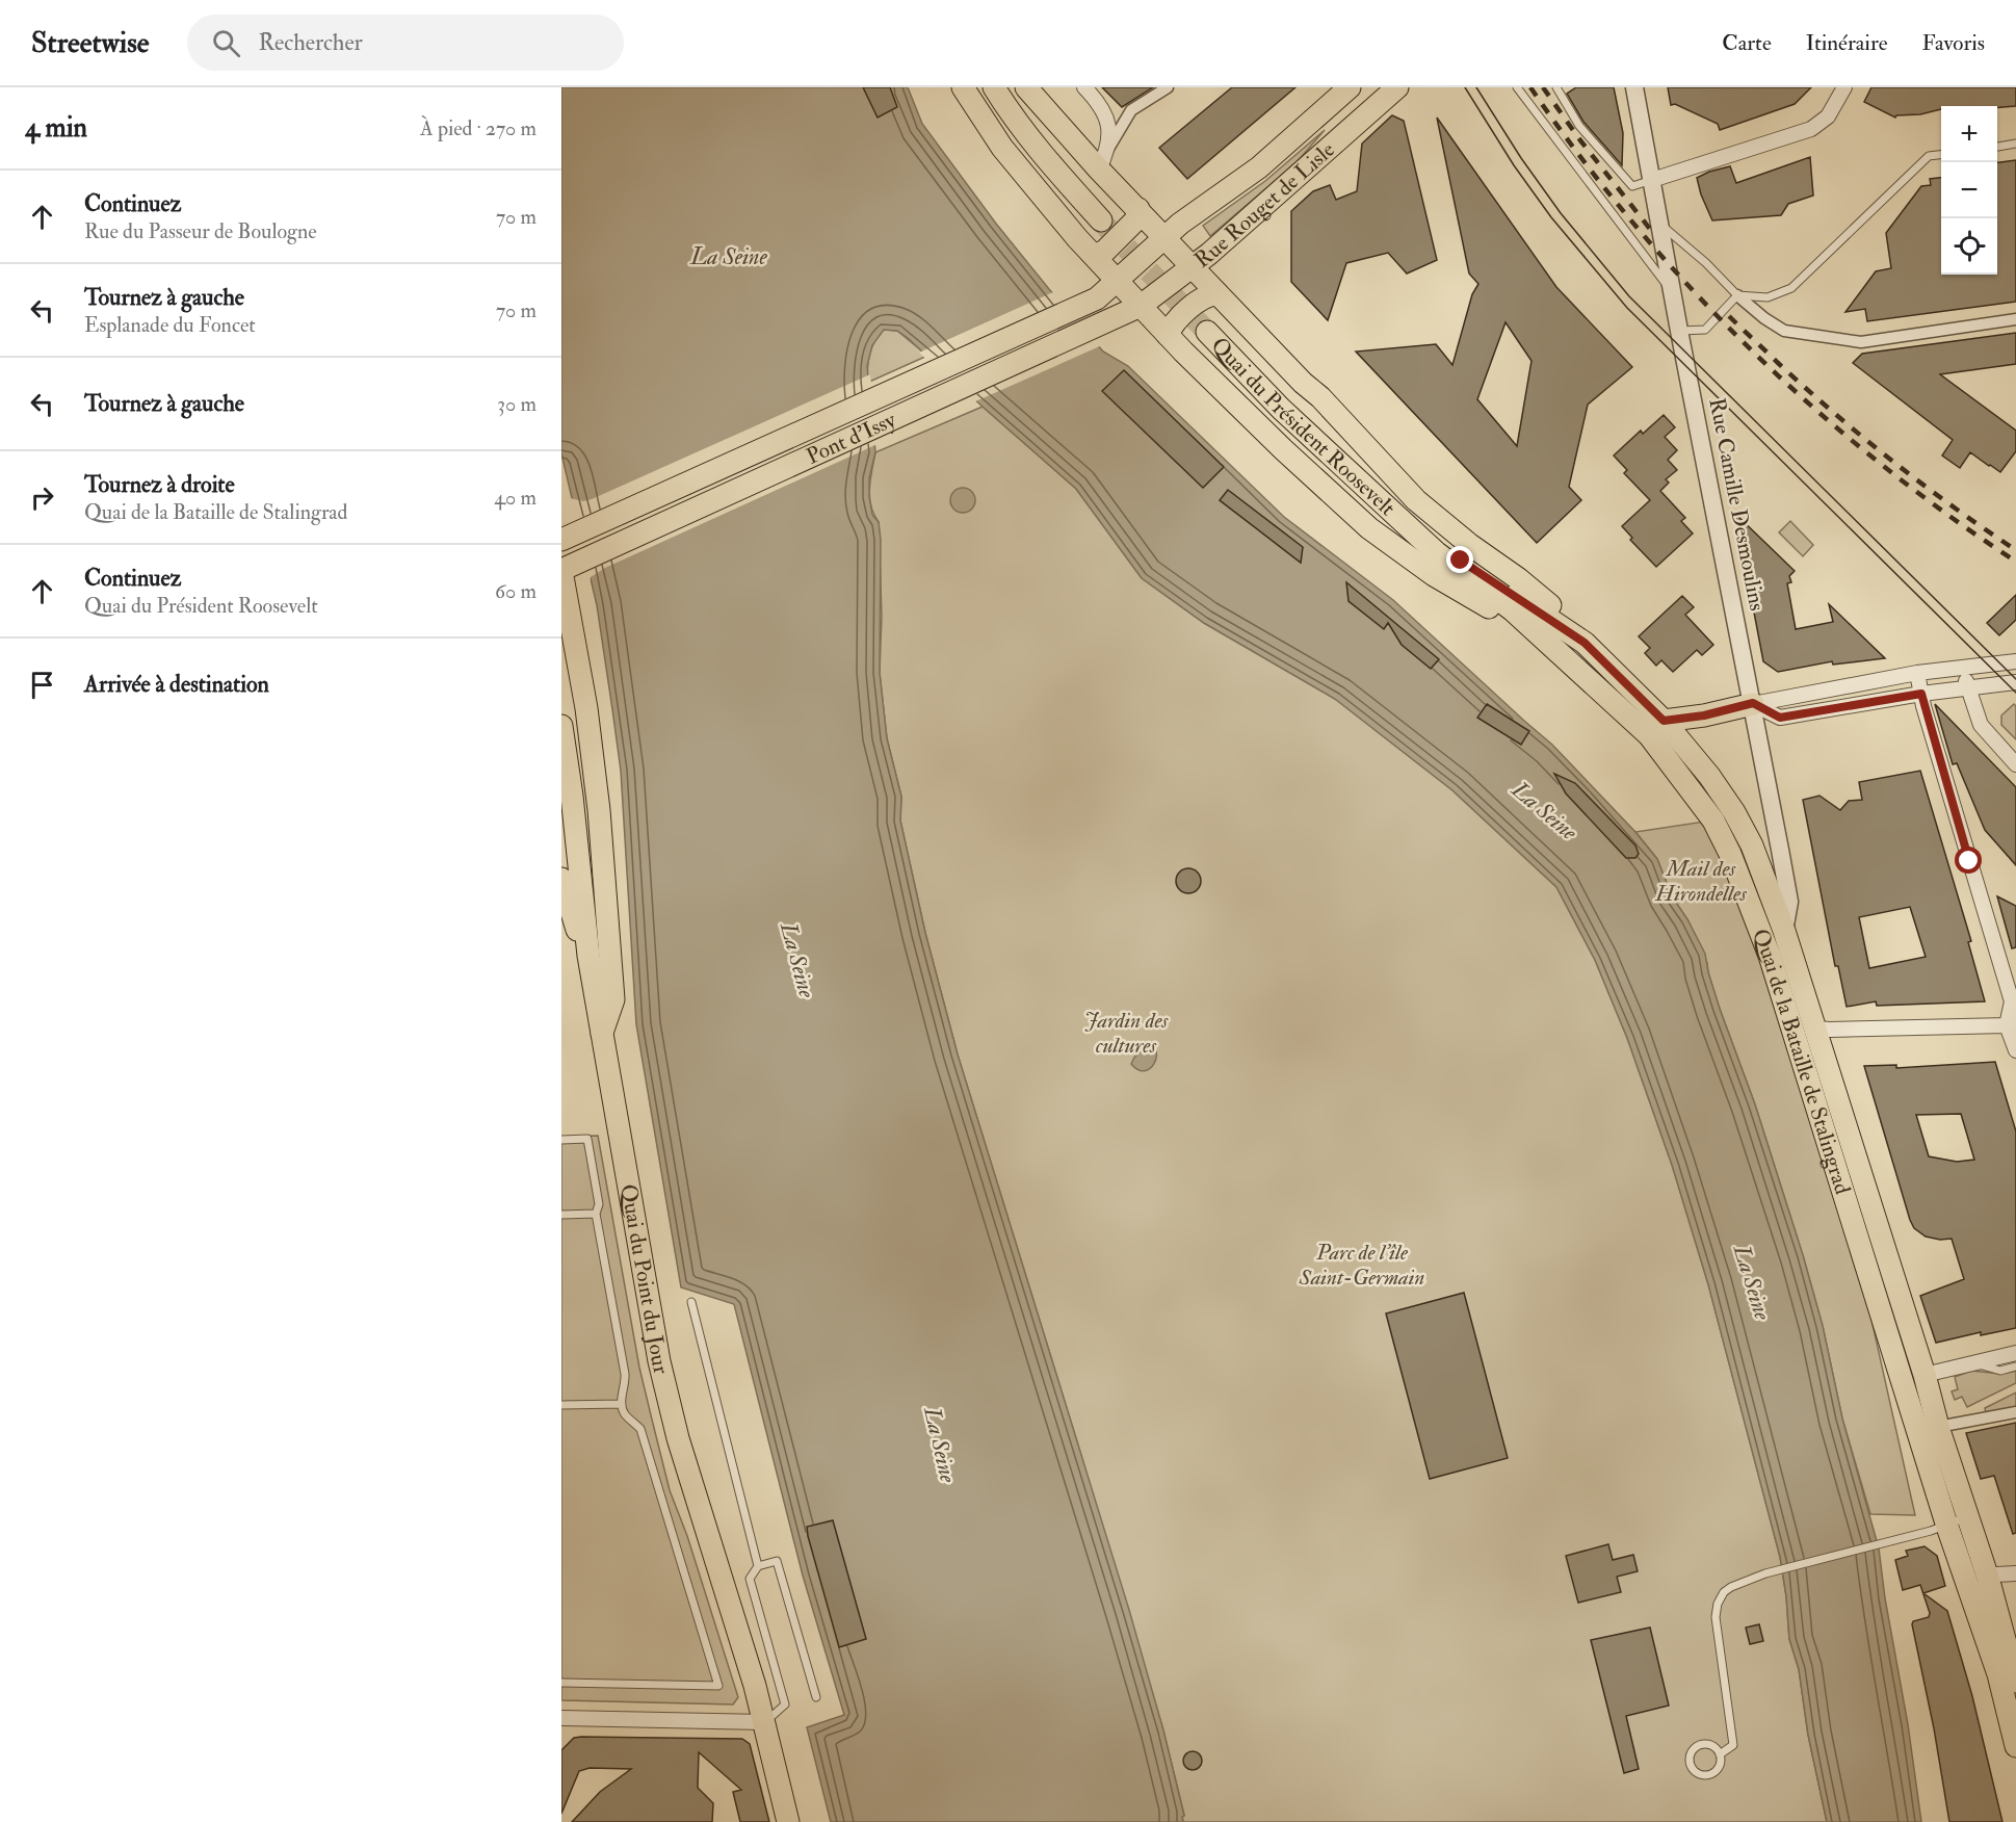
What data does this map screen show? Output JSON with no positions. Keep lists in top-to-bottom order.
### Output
{
  "streets": {
    "main road": [
      "Rue Rouget de Lisle",
      "Quai du Président Roosevelt",
      "Pont d'Issy",
      "Quai de la Bataille de Stalingrad",
      "Quai du Point du Jour"
    ],
    "street": ["Rue Camille Desmoulins"]
  },
  "crossings": [
    ["Rue Rouget de Lisle", "Pont d'Issy"],
    ["Quai du Président Roosevelt", "Quai de la Bataille de Stalingrad"],
    ["Rue Camille Desmoulins", "Quai de la Bataille de Stalingrad"]
  ],
  "water": ["La Seine"],
  "parks": ["Mail des Hirondelles", "Jardin des cultures", "Parc de l'île Saint-Germain"],
  "page": {
    "header": "Streetwise",
    "search": "Rechercher",
    "nav": ["Carte", "Itinéraire", "Favoris"],
    "heading": ["4 min", "À pied · 270 m"],
    "map_buttons": ["+", "−"],
    "list": [
      ["Continuez", "Rue du Passeur de Boulogne", "70 m"],
      ["Tournez à gauche", "Esplanade du Foncet", "70 m"],
      ["Tournez à gauche", "30 m"],
      ["Tournez à droite", "Quai de la Bataille de Stalingrad", "40 m"],
      ["Continuez", "Quai du Président Roosevelt", "60 m"],
      "Arrivée à destination"
    ]
  }
}
